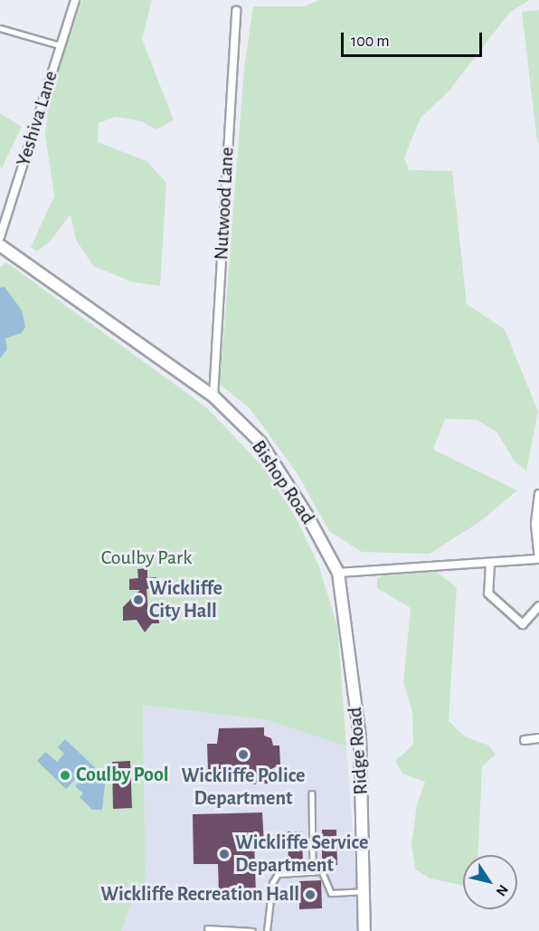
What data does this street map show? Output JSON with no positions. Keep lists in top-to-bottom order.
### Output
{
  "streets": {
    "main road": ["Bishop Road", "Ridge Road"],
    "street": ["Yeshiva Lane", "Nutwood Lane"]
  },
  "crossings": [
    ["Nutwood Lane", "Bishop Road"],
    ["Bishop Road", "Ridge Road"]
  ],
  "parks": ["Coulby Park"],
  "places": [
    "Wickliffe City Hall",
    "Wickliffe Police Department",
    "Coulby Pool",
    "Wickliffe Service Department",
    "Wickliffe Recreation Hall"
  ],
  "scale_bar": "100 m",
  "north": "bottom right"
}
